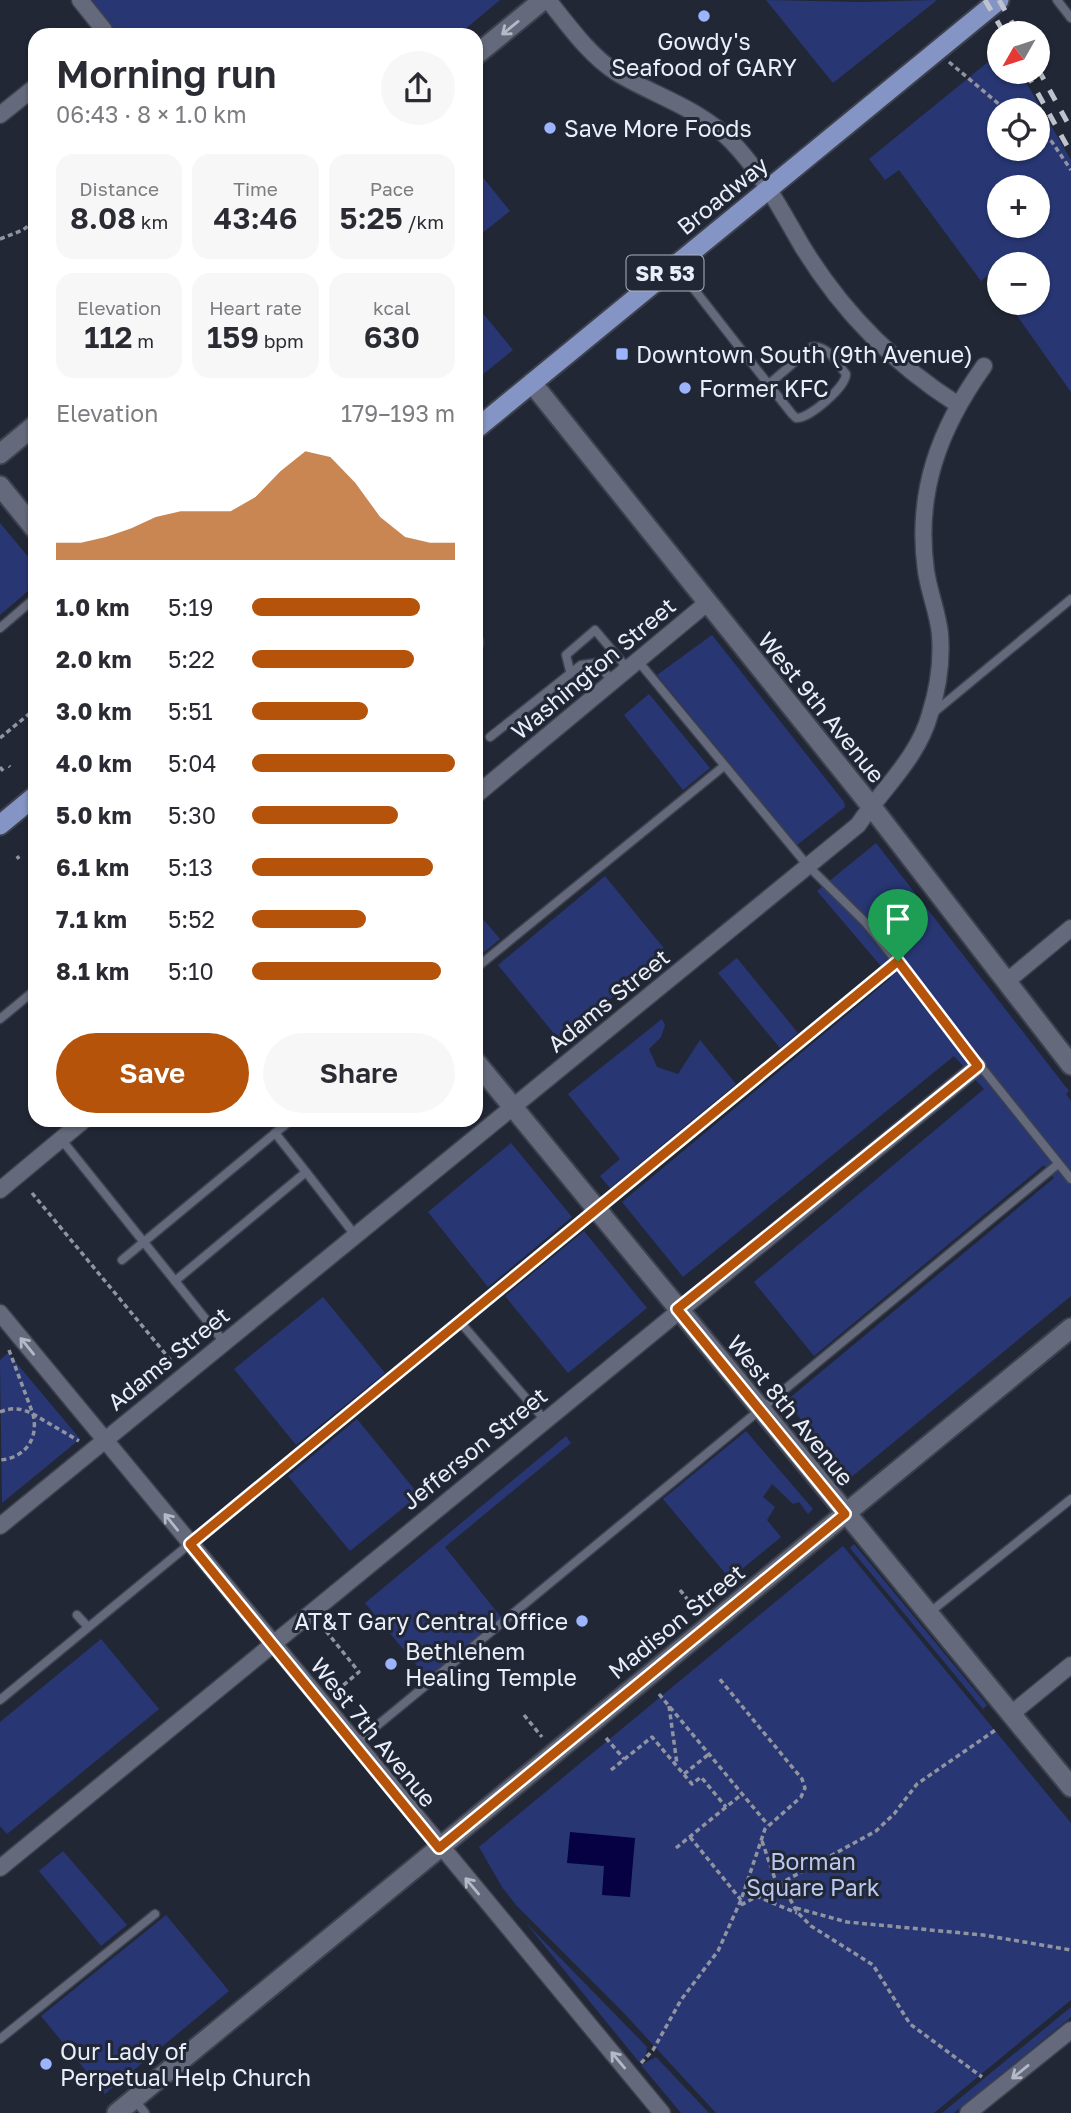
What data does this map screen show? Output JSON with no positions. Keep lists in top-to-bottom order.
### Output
{
  "streets": {
    "main road": ["Broadway", "SR 53"],
    "street": [
      "Washington Street",
      "West 9th Avenue",
      "Adams Street",
      "West 8th Avenue",
      "Jefferson Street",
      "Madison Street",
      "West 7th Avenue"
    ]
  },
  "crossings": [
    ["Broadway", "West 9th Avenue"],
    ["Washington Street", "West 9th Avenue"],
    ["West 9th Avenue", "Adams Street"],
    ["Adams Street", "West 8th Avenue"],
    ["Adams Street", "West 7th Avenue"],
    ["West 8th Avenue", "Jefferson Street"],
    ["West 8th Avenue", "Madison Street"],
    ["Jefferson Street", "West 7th Avenue"],
    ["Madison Street", "West 7th Avenue"]
  ],
  "one_way": ["West 7th Avenue"],
  "parks": ["Borman Square Park"],
  "places": {
    "other": [
      "Gowdy's Seafood of GARY",
      "Save More Foods",
      "Former KFC",
      "AT&T Gary Central Office",
      "Bethlehem Healing Temple",
      "Our Lady of Perpetual Help Church"
    ],
    "transit": ["Downtown South (9th Avenue)"]
  },
  "north": "bottom left",
  "page": {
    "map_buttons": ["+", "−"],
    "heading": ["Morning run", "06:43 · 8 × 1.0 km"],
    "stats": [
      ["Distance", "8.08 km"],
      ["Time", "43:46"],
      ["Pace", "5:25 /km"],
      ["Elevation", "112 m"],
      ["Heart rate", "159 bpm"],
      ["kcal", "630"]
    ],
    "chart": ["Elevation", "179–193 m"],
    "list": [
      {
        "name": "1.0 km",
        "note": "5:19"
      },
      {
        "name": "2.0 km",
        "note": "5:22"
      },
      {
        "name": "3.0 km",
        "note": "5:51"
      },
      {
        "name": "4.0 km",
        "note": "5:04"
      },
      {
        "name": "5.0 km",
        "note": "5:30"
      },
      {
        "name": "6.1 km",
        "note": "5:13"
      },
      {
        "name": "7.1 km",
        "note": "5:52"
      },
      {
        "name": "8.1 km",
        "note": "5:10"
      }
    ],
    "buttons": ["Save", "Share"]
  }
}
